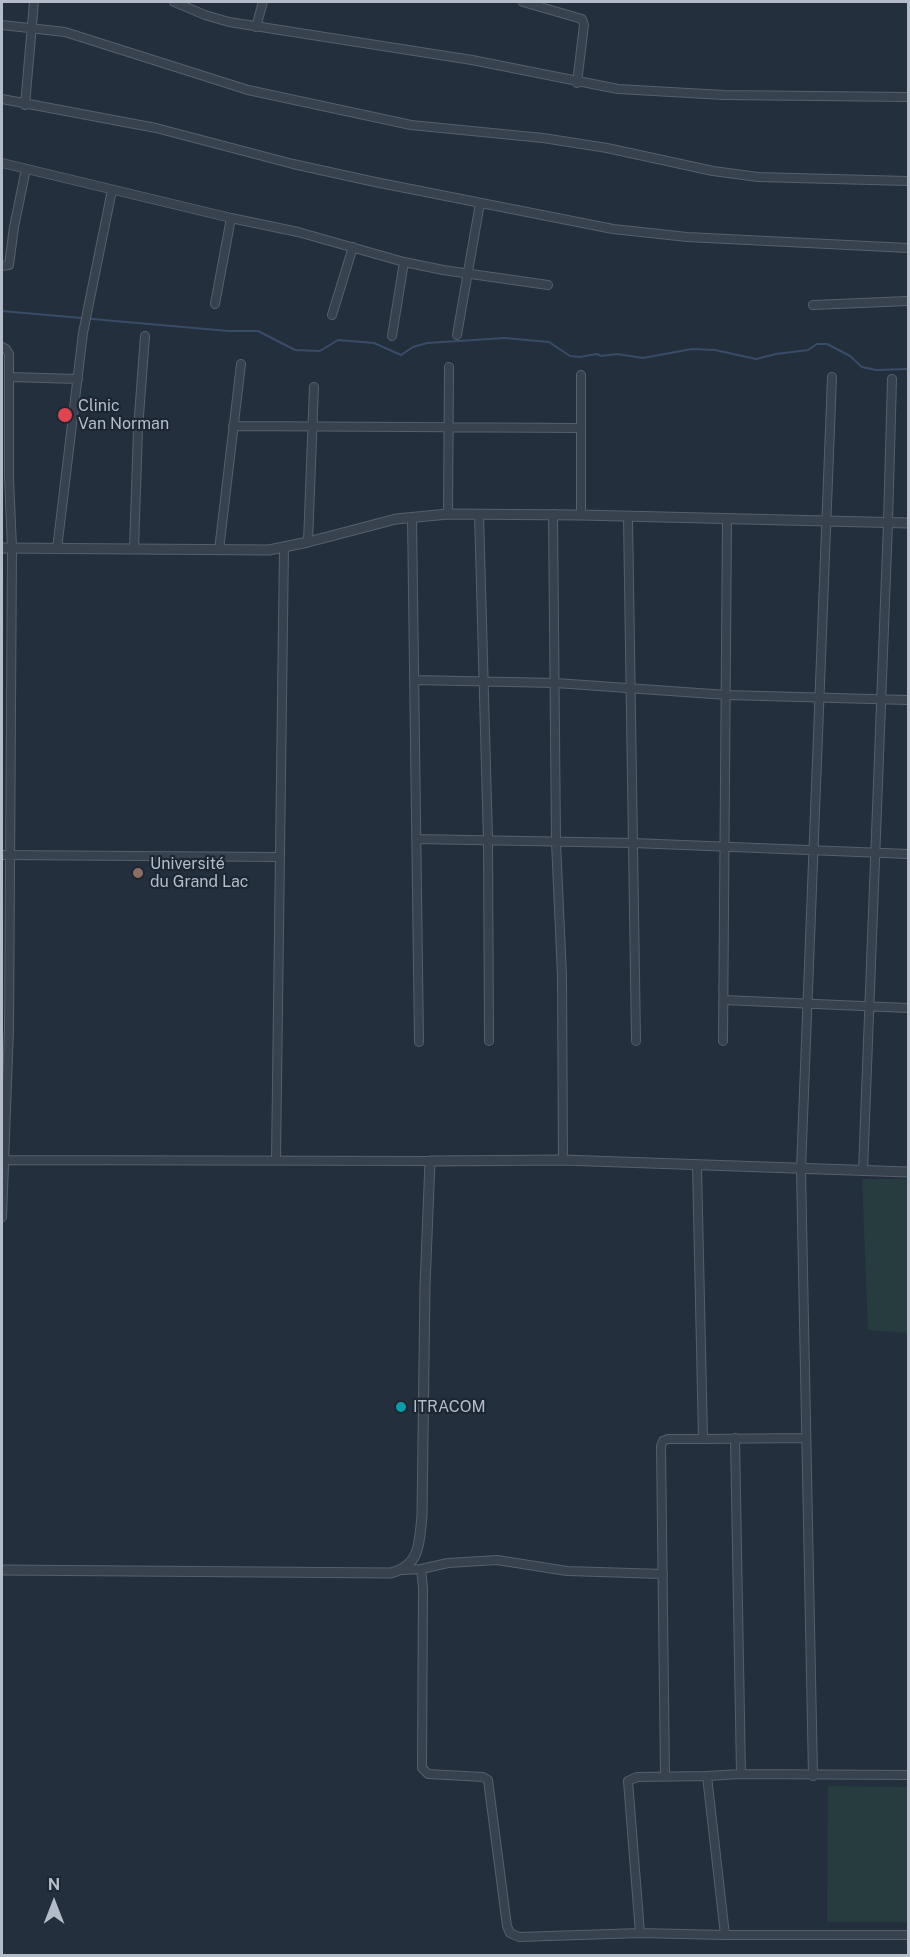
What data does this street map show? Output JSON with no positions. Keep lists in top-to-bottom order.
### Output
{
  "places": ["Clinic Van Norman", "Université du Grand Lac", "ITRACOM"],
  "north": "top"
}
